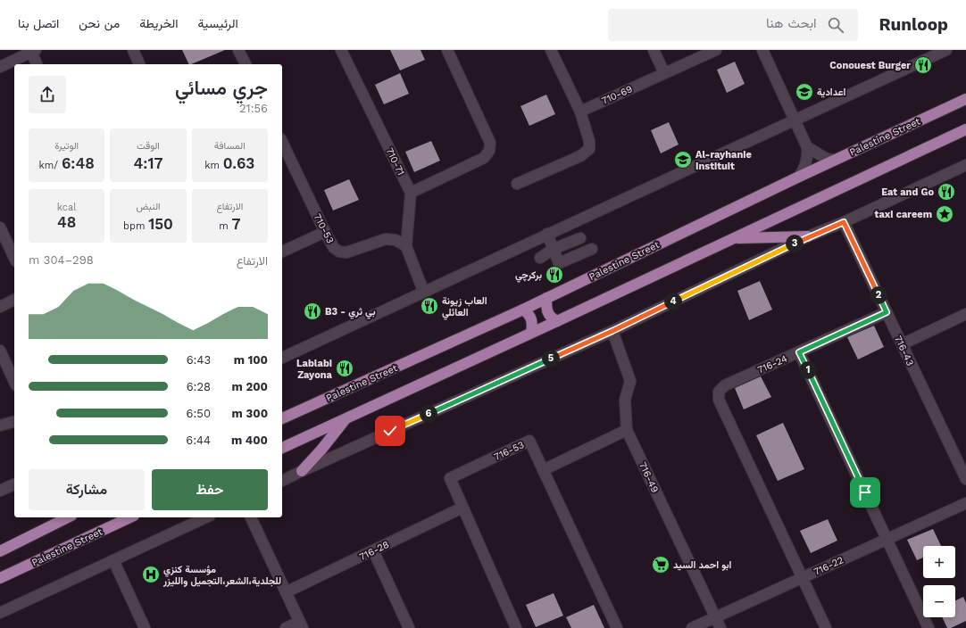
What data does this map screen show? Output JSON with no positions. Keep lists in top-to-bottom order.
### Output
{
  "streets": {
    "main road": ["Palestine Street"],
    "street": [
      "710-69",
      "710-71",
      "710-53",
      "716-43",
      "716-24",
      "716-53",
      "716-49",
      "716-28",
      "716-22"
    ]
  },
  "crossings": [
    ["716-43", "716-24"],
    ["716-24", "716-22"],
    ["716-53", "716-28"],
    ["716-49", "716-22"]
  ],
  "places": {
    "restaurant": [
      "Conouest Burger",
      "Eat and Go",
      "بركرچي",
      "العاب زيونة العائلي",
      "B3 - بي ثري",
      "Lablabi Zayona"
    ],
    "school or university": ["اعدادية", "Al-rayhanie Instituit"],
    "place": ["taxi careem"],
    "supermarket": ["ابو احمد السيد"],
    "hospital": ["مؤسسة كنزي للجلدية،الشعر،التجميل والليزر"]
  },
  "page": {
    "header": "Runloop",
    "search": "ابحث هنا",
    "nav": [
      "الرئيسية",
      "الخريطة",
      "من نحن",
      "اتصل بنا"
    ],
    "heading": ["جري مسائي", "21:56"],
    "stats": [
      ["المسافة", "0.63 km"],
      ["الوقت", "4:17"],
      ["الوتيرة", "6:48 /km"],
      ["الارتفاع", "7 m"],
      ["النبض", "150 bpm"],
      ["kcal", "48"]
    ],
    "pins": [
      "3",
      "2",
      "4",
      "5",
      "1",
      "6"
    ],
    "chart": ["الارتفاع", "298–304 m"],
    "list": [
      {
        "name": "100 m",
        "note": "6:43"
      },
      {
        "name": "200 m",
        "note": "6:28"
      },
      {
        "name": "300 m",
        "note": "6:50"
      },
      {
        "name": "400 m",
        "note": "6:44"
      }
    ],
    "buttons": ["حفظ", "مشاركة"],
    "map_buttons": ["+", "−"]
  }
}
